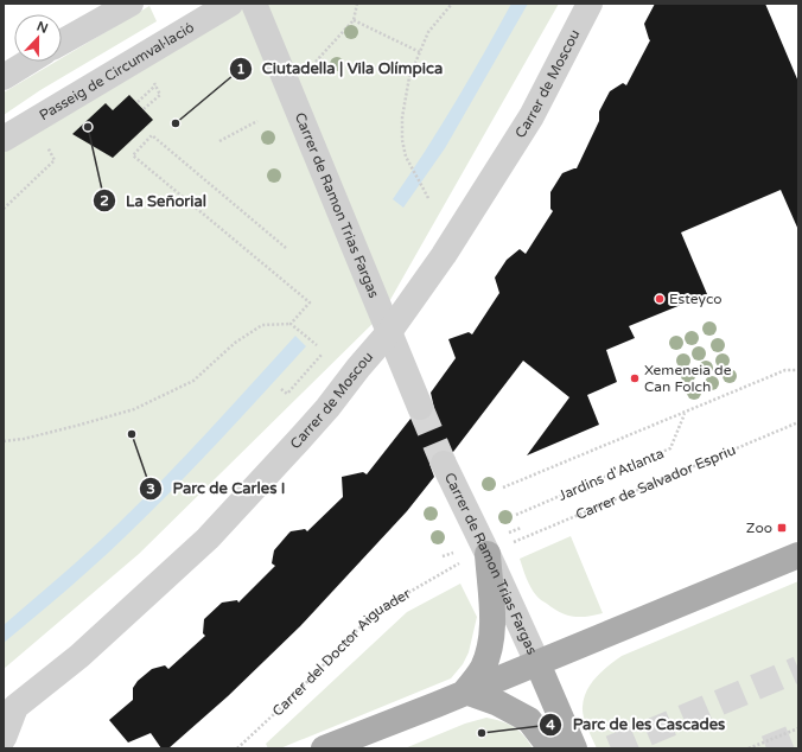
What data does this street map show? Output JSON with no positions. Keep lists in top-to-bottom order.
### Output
{
  "streets": {
    "street": ["Passeig de Circumval·lació", "Carrer de Moscou", "Carrer de Ramon Trias Fargas"],
    "path": ["Jardins d'Atlanta", "Carrer de Salvador Espriu", "Carrer del Doctor Aiguader"]
  },
  "crossings": [
    ["Carrer de Moscou", "Carrer de Ramon Trias Fargas"]
  ],
  "places": {
    "other": [
      "Ciutadella | Vila Olímpica",
      "La Señorial",
      "Esteyco",
      "Xemeneia de Can Folch",
      "Parc de Carles I",
      "Parc de les Cascades"
    ],
    "transit": ["Zoo"]
  },
  "north": "top"
}
